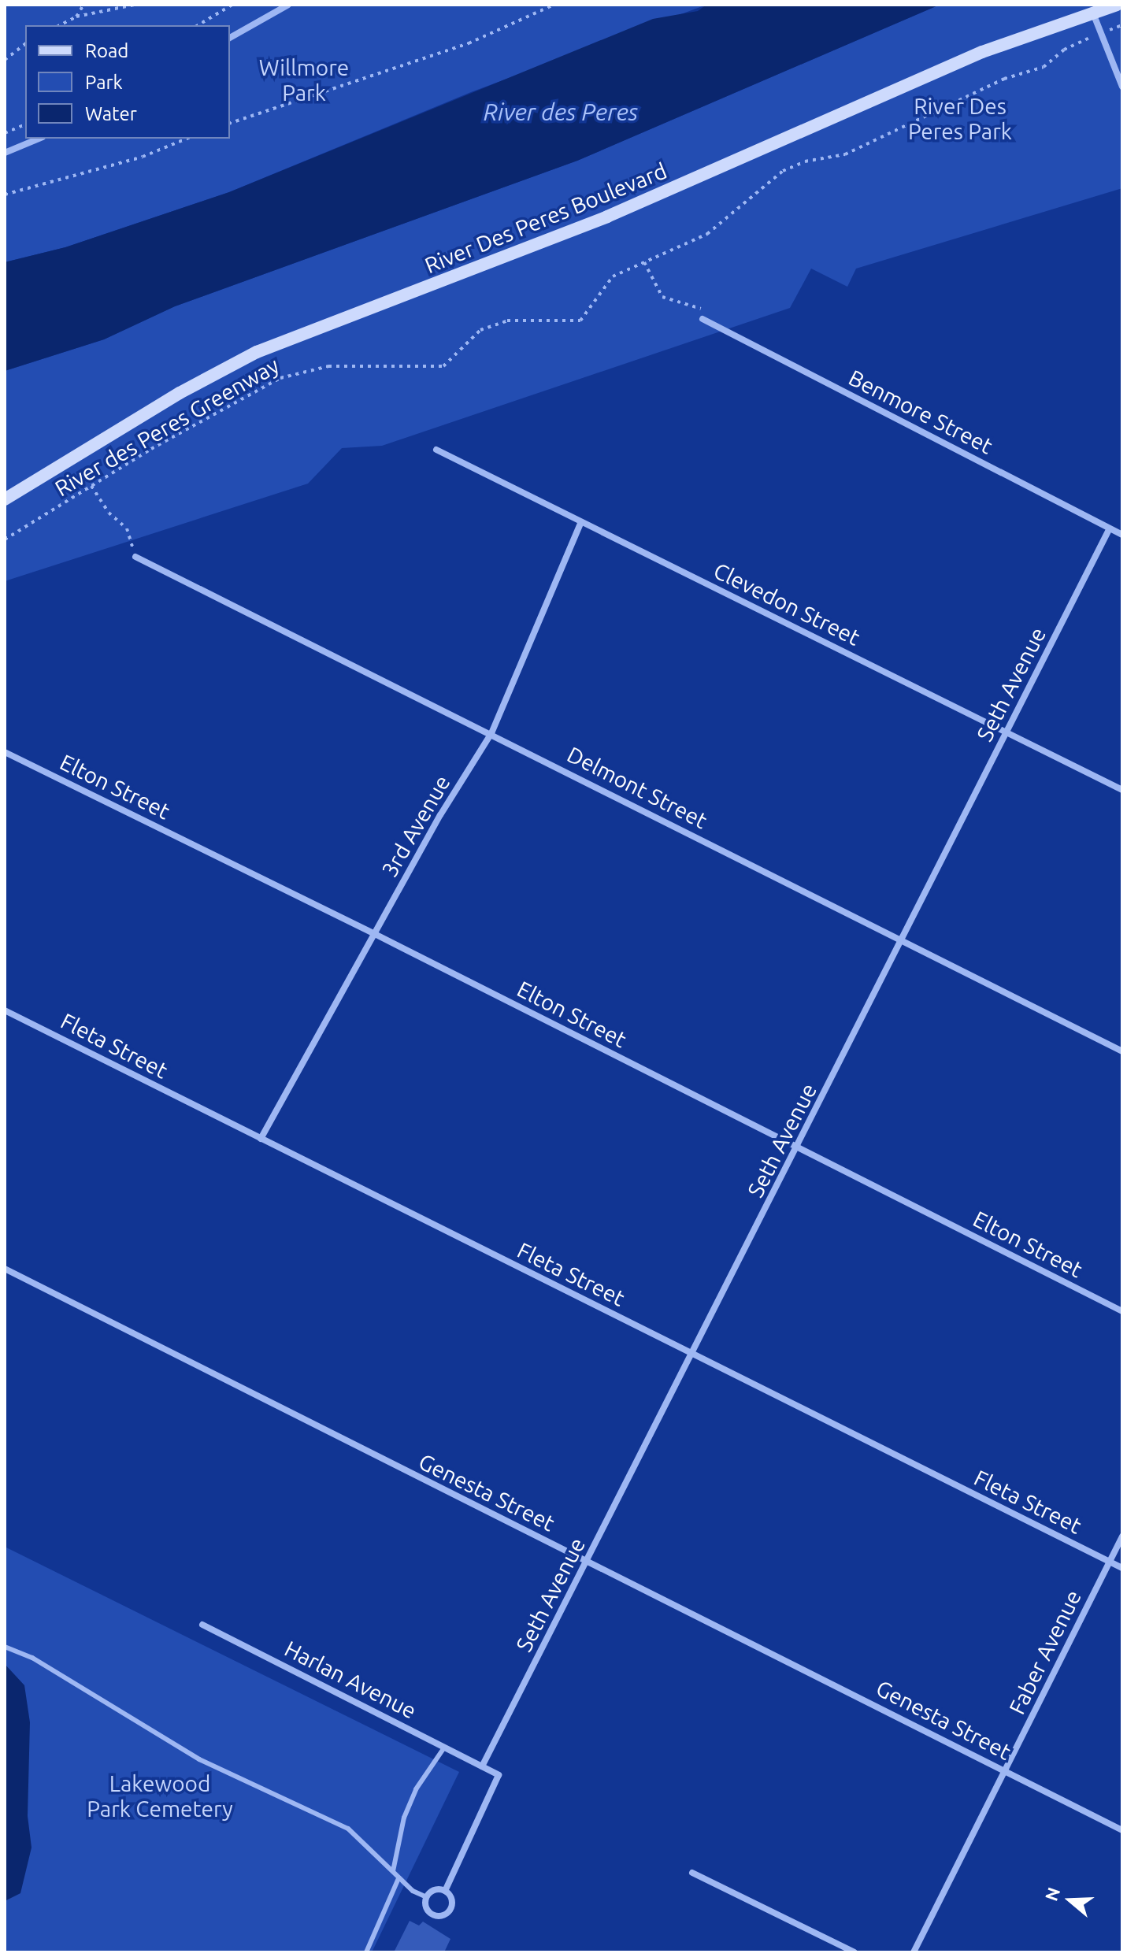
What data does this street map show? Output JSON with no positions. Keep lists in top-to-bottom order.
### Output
{
  "streets": {
    "main road": ["River Des Peres Boulevard"],
    "street": [
      "Benmore Street",
      "Clevedon Street",
      "Seth Avenue",
      "Elton Street",
      "Delmont Street",
      "3rd Avenue",
      "Fleta Street",
      "Genesta Street",
      "Faber Avenue",
      "Harlan Avenue"
    ],
    "path": ["River des Peres Greenway"]
  },
  "crossings": [
    ["Benmore Street", "Seth Avenue"],
    ["Clevedon Street", "Seth Avenue"],
    ["Clevedon Street", "3rd Avenue"],
    ["Seth Avenue", "Elton Street"],
    ["Seth Avenue", "Delmont Street"],
    ["Seth Avenue", "Fleta Street"],
    ["Seth Avenue", "Genesta Street"],
    ["Seth Avenue", "Harlan Avenue"],
    ["Elton Street", "3rd Avenue"],
    ["Delmont Street", "3rd Avenue"],
    ["3rd Avenue", "Fleta Street"],
    ["Fleta Street", "Faber Avenue"],
    ["Genesta Street", "Faber Avenue"]
  ],
  "water": ["River des Peres"],
  "parks": ["Willmore Park", "River Des Peres Park", "Lakewood Park Cemetery"],
  "legend": ["Road", "Park", "Water"],
  "north": "left"
}
